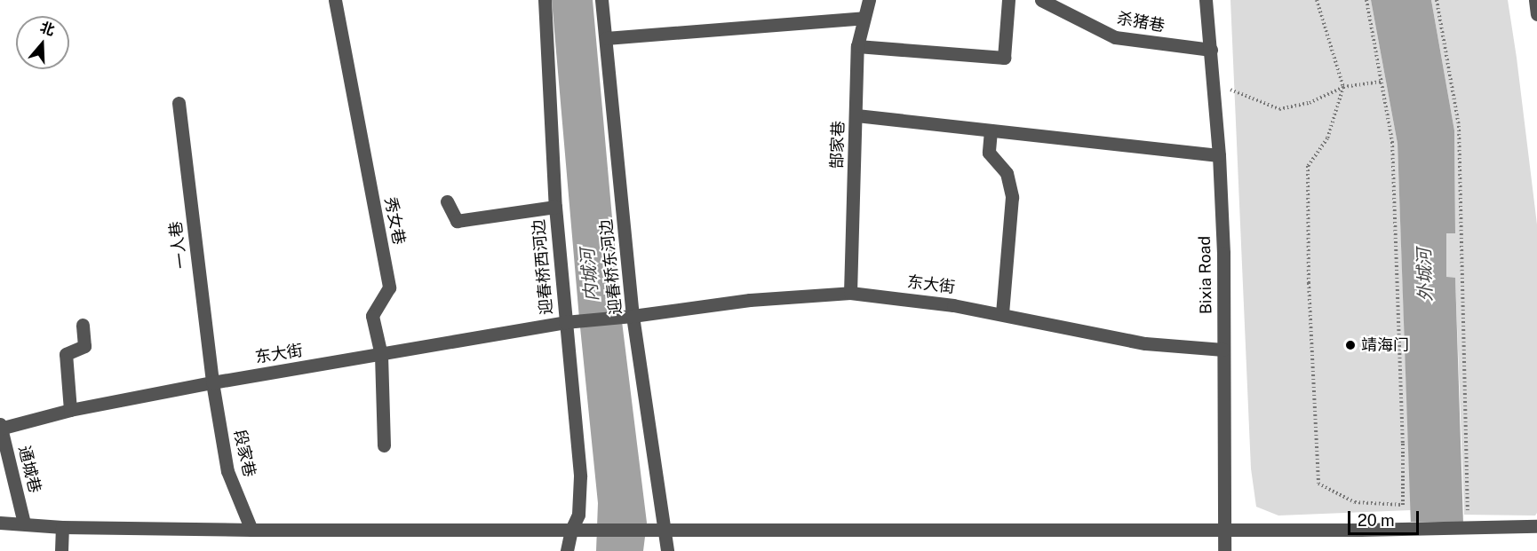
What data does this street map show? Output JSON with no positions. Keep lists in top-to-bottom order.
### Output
{
  "streets": {
    "street": [
      "杀猪巷",
      "郜家巷",
      "秀女巷",
      "一人巷",
      "迎春桥西河边",
      "迎春桥东河边",
      "Bixia Road",
      "东大街",
      "段家巷",
      "通城巷"
    ]
  },
  "crossings": [
    ["杀猪巷", "Bixia Road"],
    ["郜家巷", "东大街"],
    ["秀女巷", "东大街"],
    ["一人巷", "东大街"],
    ["一人巷", "段家巷"],
    ["迎春桥西河边", "东大街"],
    ["迎春桥东河边", "东大街"],
    ["Bixia Road", "东大街"],
    ["东大街", "段家巷"],
    ["东大街", "通城巷"]
  ],
  "water": ["内城河", "外城河"],
  "places": ["靖海门"],
  "scale_bar": "20 m",
  "north": "top"
}
